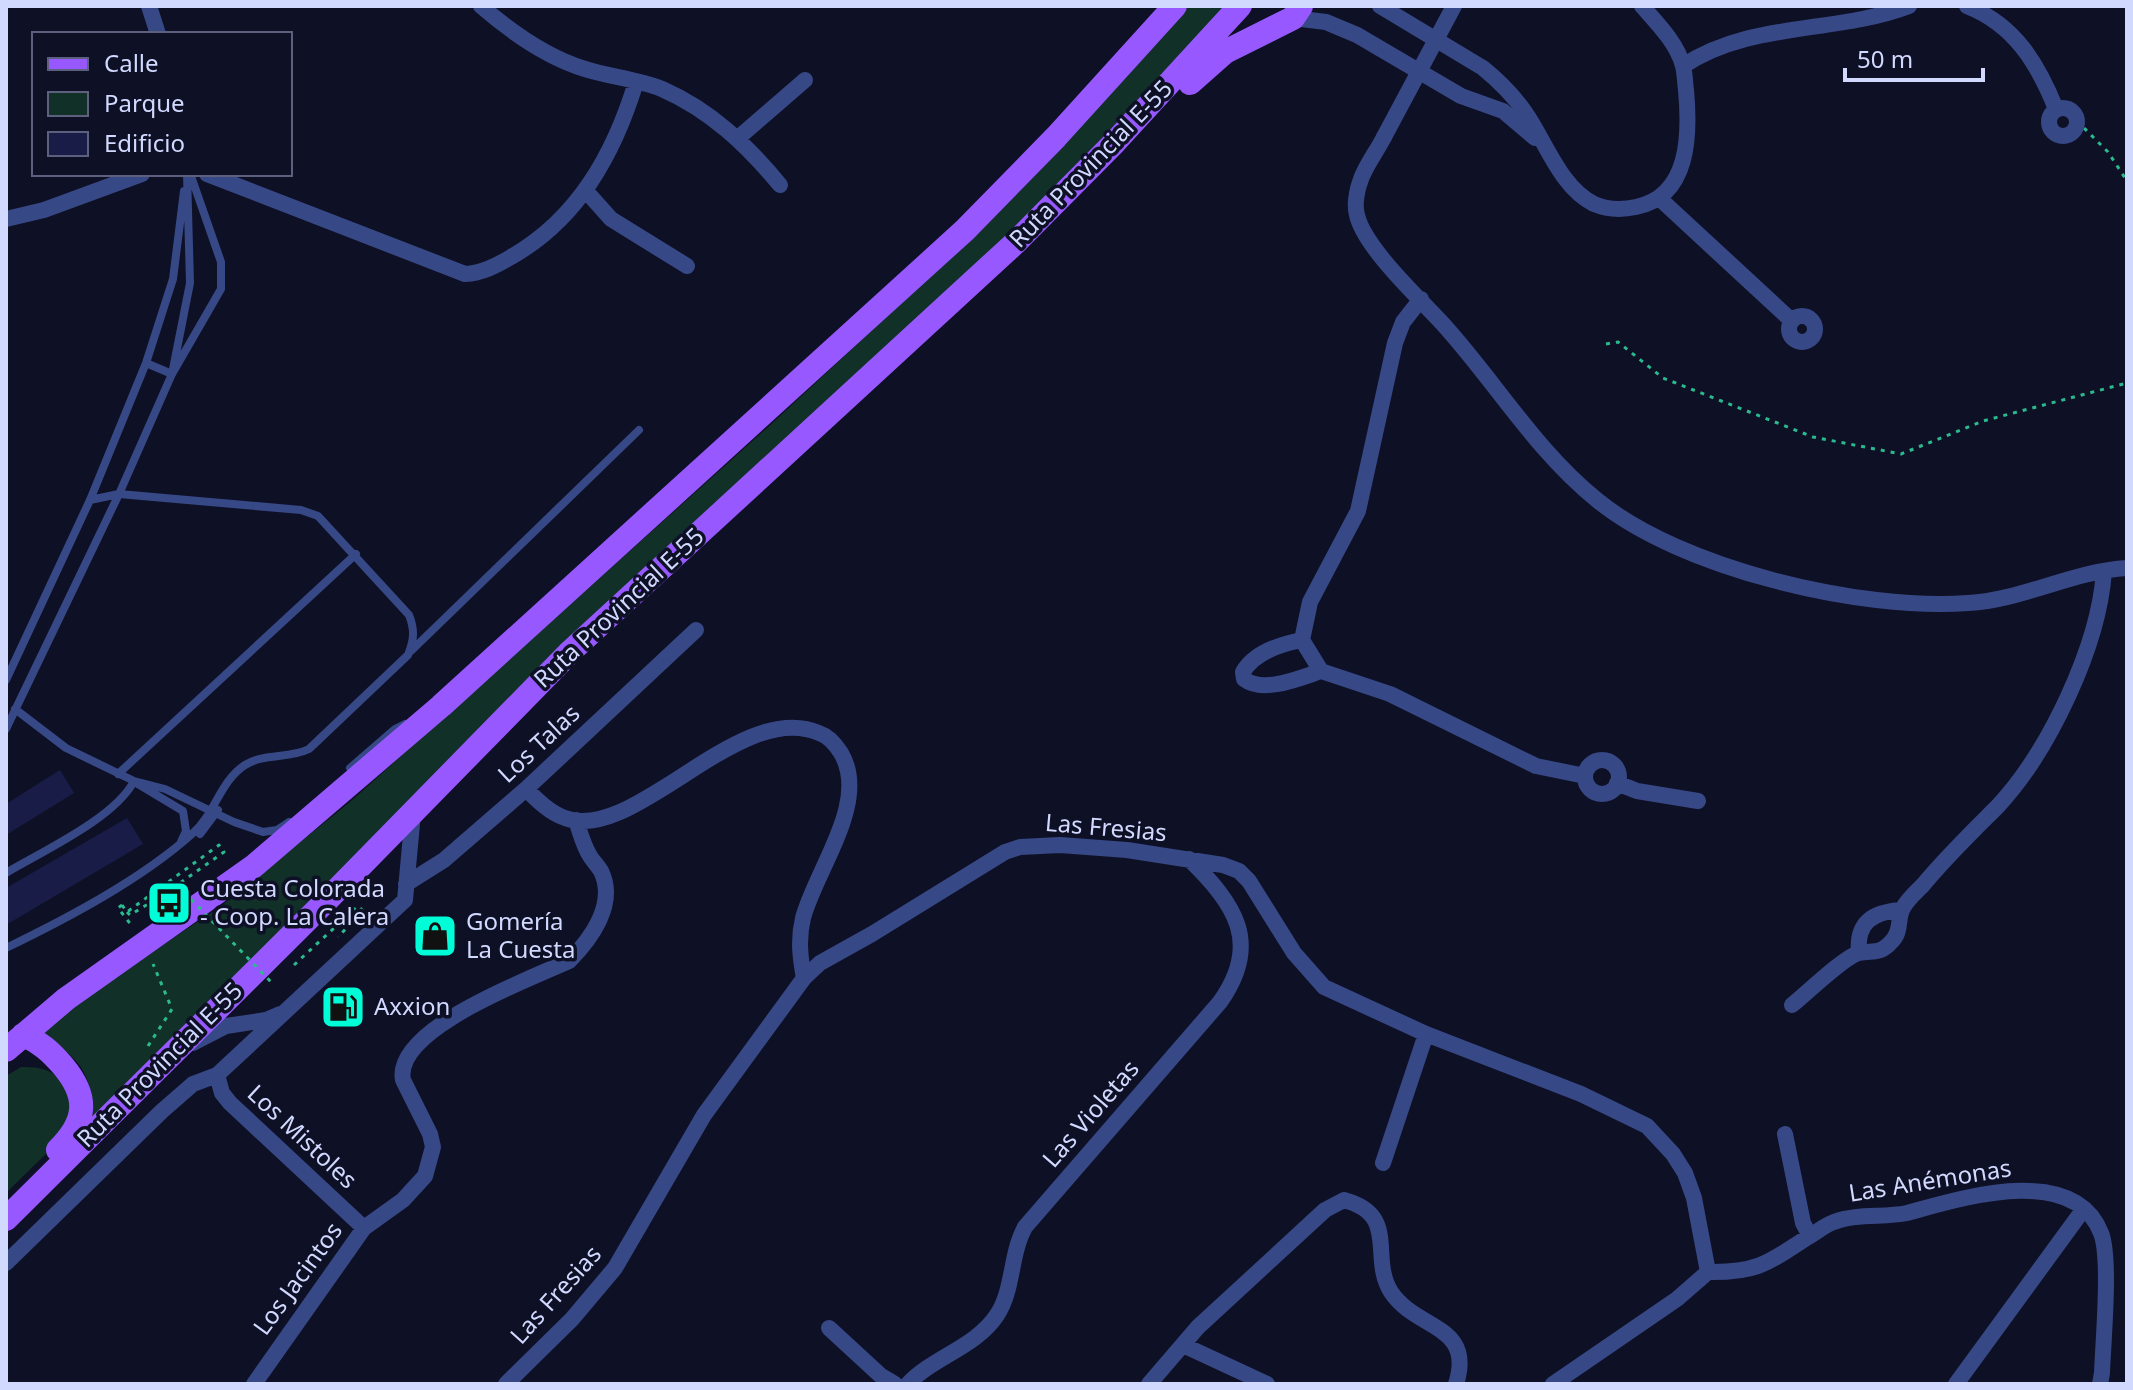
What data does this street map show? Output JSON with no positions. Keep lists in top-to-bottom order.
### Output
{
  "streets": {
    "main road": ["Ruta Provincial E-55"],
    "street": [
      "Los Talas",
      "Las Fresias",
      "Las Violetas",
      "Los Mistoles",
      "Las Anémonas",
      "Los Jacintos"
    ]
  },
  "crossings": [
    ["Las Fresias", "Las Violetas"],
    ["Las Fresias", "Las Anémonas"],
    ["Los Mistoles", "Los Jacintos"]
  ],
  "places": {
    "bus stop": ["Cuesta Colorada - Coop. La Calera"],
    "shop": ["Gomería La Cuesta"],
    "fuel station": ["Axxion"]
  },
  "legend": ["Calle", "Parque", "Edificio"],
  "scale_bar": "50 m"
}
